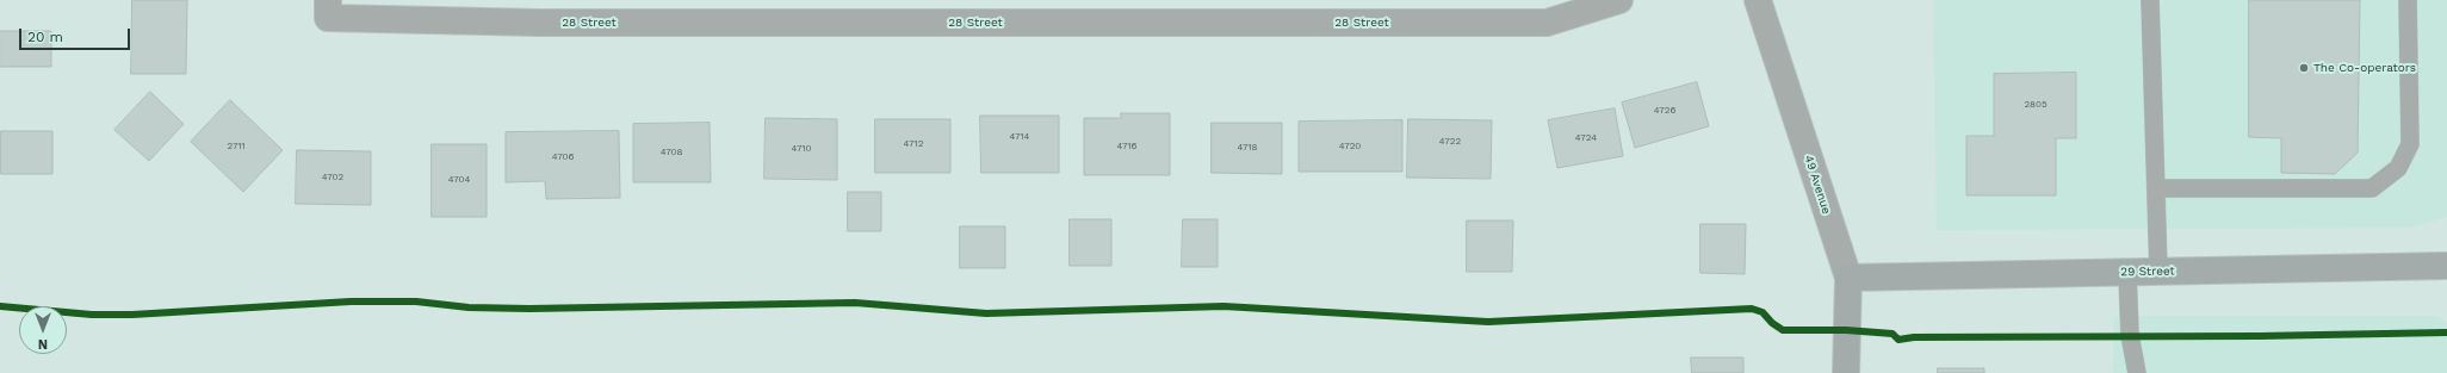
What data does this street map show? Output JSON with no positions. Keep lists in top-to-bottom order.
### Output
{
  "streets": {
    "street": ["28 Street", "49 Avenue", "29 Street"]
  },
  "crossings": [
    ["49 Avenue", "29 Street"]
  ],
  "places": ["The Co-operators"],
  "house_numbers": [
    "2805",
    "4726",
    "4714",
    "4724",
    "4722",
    "4712",
    "2711",
    "4716",
    "4720",
    "4718",
    "4710",
    "4708",
    "4706",
    "4702",
    "4704"
  ],
  "scale_bar": "20 m",
  "north": "bottom"
}
